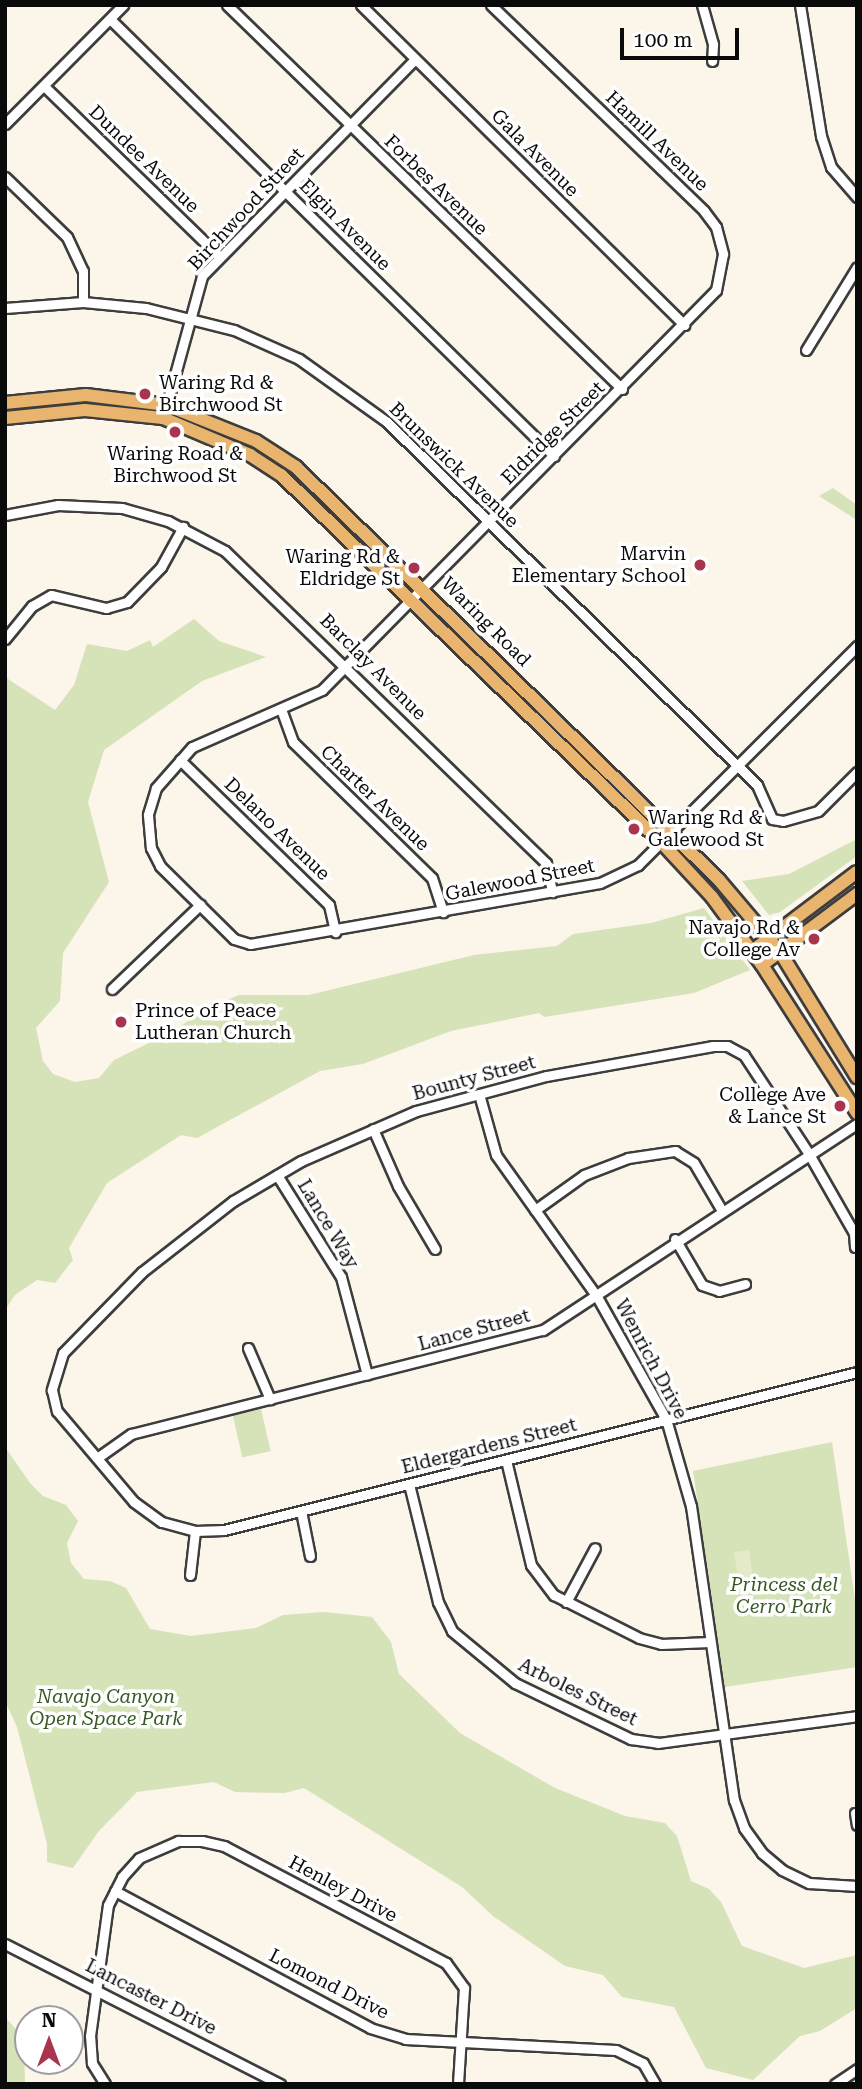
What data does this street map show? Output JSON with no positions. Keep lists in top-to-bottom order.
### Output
{
  "streets": {
    "main road": ["Waring Road"],
    "street": [
      "Hamill Avenue",
      "Gala Avenue",
      "Dundee Avenue",
      "Forbes Avenue",
      "Birchwood Street",
      "Elgin Avenue",
      "Eldridge Street",
      "Brunswick Avenue",
      "Barclay Avenue",
      "Charter Avenue",
      "Delano Avenue",
      "Galewood Street",
      "Bounty Street",
      "Lance Way",
      "Lance Street",
      "Wenrich Drive",
      "Eldergardens Street",
      "Arboles Street",
      "Henley Drive",
      "Lomond Drive",
      "Lancaster Drive"
    ]
  },
  "crossings": [
    ["Hamill Avenue", "Gala Avenue"],
    ["Hamill Avenue", "Eldridge Street"],
    ["Gala Avenue", "Birchwood Street"],
    ["Gala Avenue", "Eldridge Street"],
    ["Dundee Avenue", "Birchwood Street"],
    ["Forbes Avenue", "Birchwood Street"],
    ["Forbes Avenue", "Eldridge Street"],
    ["Birchwood Street", "Elgin Avenue"],
    ["Birchwood Street", "Brunswick Avenue"],
    ["Birchwood Street", "Waring Road"],
    ["Elgin Avenue", "Eldridge Street"],
    ["Eldridge Street", "Brunswick Avenue"],
    ["Eldridge Street", "Waring Road"],
    ["Eldridge Street", "Barclay Avenue"],
    ["Eldridge Street", "Charter Avenue"],
    ["Eldridge Street", "Delano Avenue"],
    ["Eldridge Street", "Galewood Street"],
    ["Brunswick Avenue", "Galewood Street"],
    ["Waring Road", "Galewood Street"],
    ["Barclay Avenue", "Galewood Street"],
    ["Charter Avenue", "Galewood Street"],
    ["Delano Avenue", "Galewood Street"],
    ["Bounty Street", "Lance Way"],
    ["Bounty Street", "Lance Street"],
    ["Bounty Street", "Wenrich Drive"],
    ["Bounty Street", "Eldergardens Street"],
    ["Lance Way", "Lance Street"],
    ["Lance Street", "Wenrich Drive"],
    ["Lance Street", "Eldergardens Street"],
    ["Wenrich Drive", "Eldergardens Street"],
    ["Wenrich Drive", "Arboles Street"],
    ["Eldergardens Street", "Arboles Street"],
    ["Henley Drive", "Lomond Drive"]
  ],
  "parks": ["Princess del Cerro Park", "Navajo Canyon Open Space Park"],
  "places": [
    "Waring Rd & Birchwood St",
    "Waring Road & Birchwood St",
    "Marvin Elementary School",
    "Waring Rd & Eldridge St",
    "Waring Rd & Galewood St",
    "Navajo Rd & College Av",
    "Prince of Peace Lutheran Church",
    "College Ave & Lance St"
  ],
  "scale_bar": "100 m",
  "north": "top"
}
